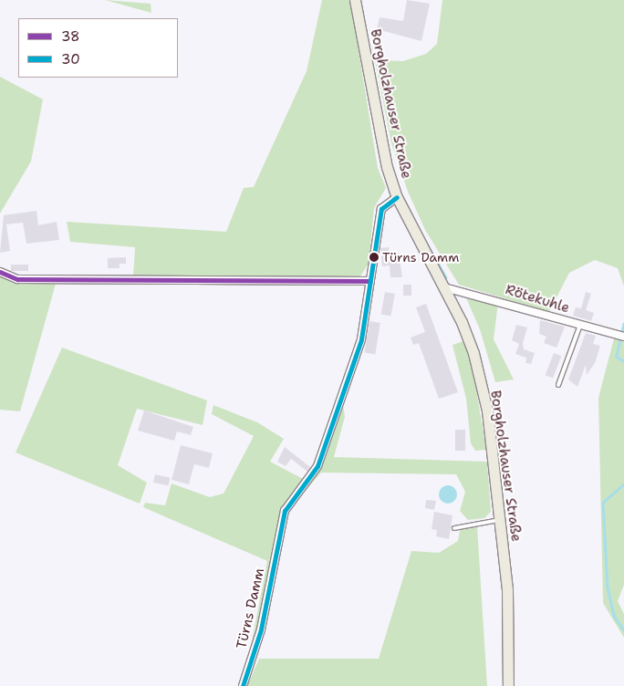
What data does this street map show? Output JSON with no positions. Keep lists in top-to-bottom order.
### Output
{
  "streets": {
    "main road": ["Borgholzhauser Straße"],
    "street": ["Rötekuhle", "Türns Damm"]
  },
  "crossings": [
    ["Borgholzhauser Straße", "Rötekuhle"],
    ["Borgholzhauser Straße", "Türns Damm"]
  ],
  "places": ["Türns Damm"],
  "lines": ["transit line 30", "transit line 38"],
  "legend": ["38", "30"]
}
